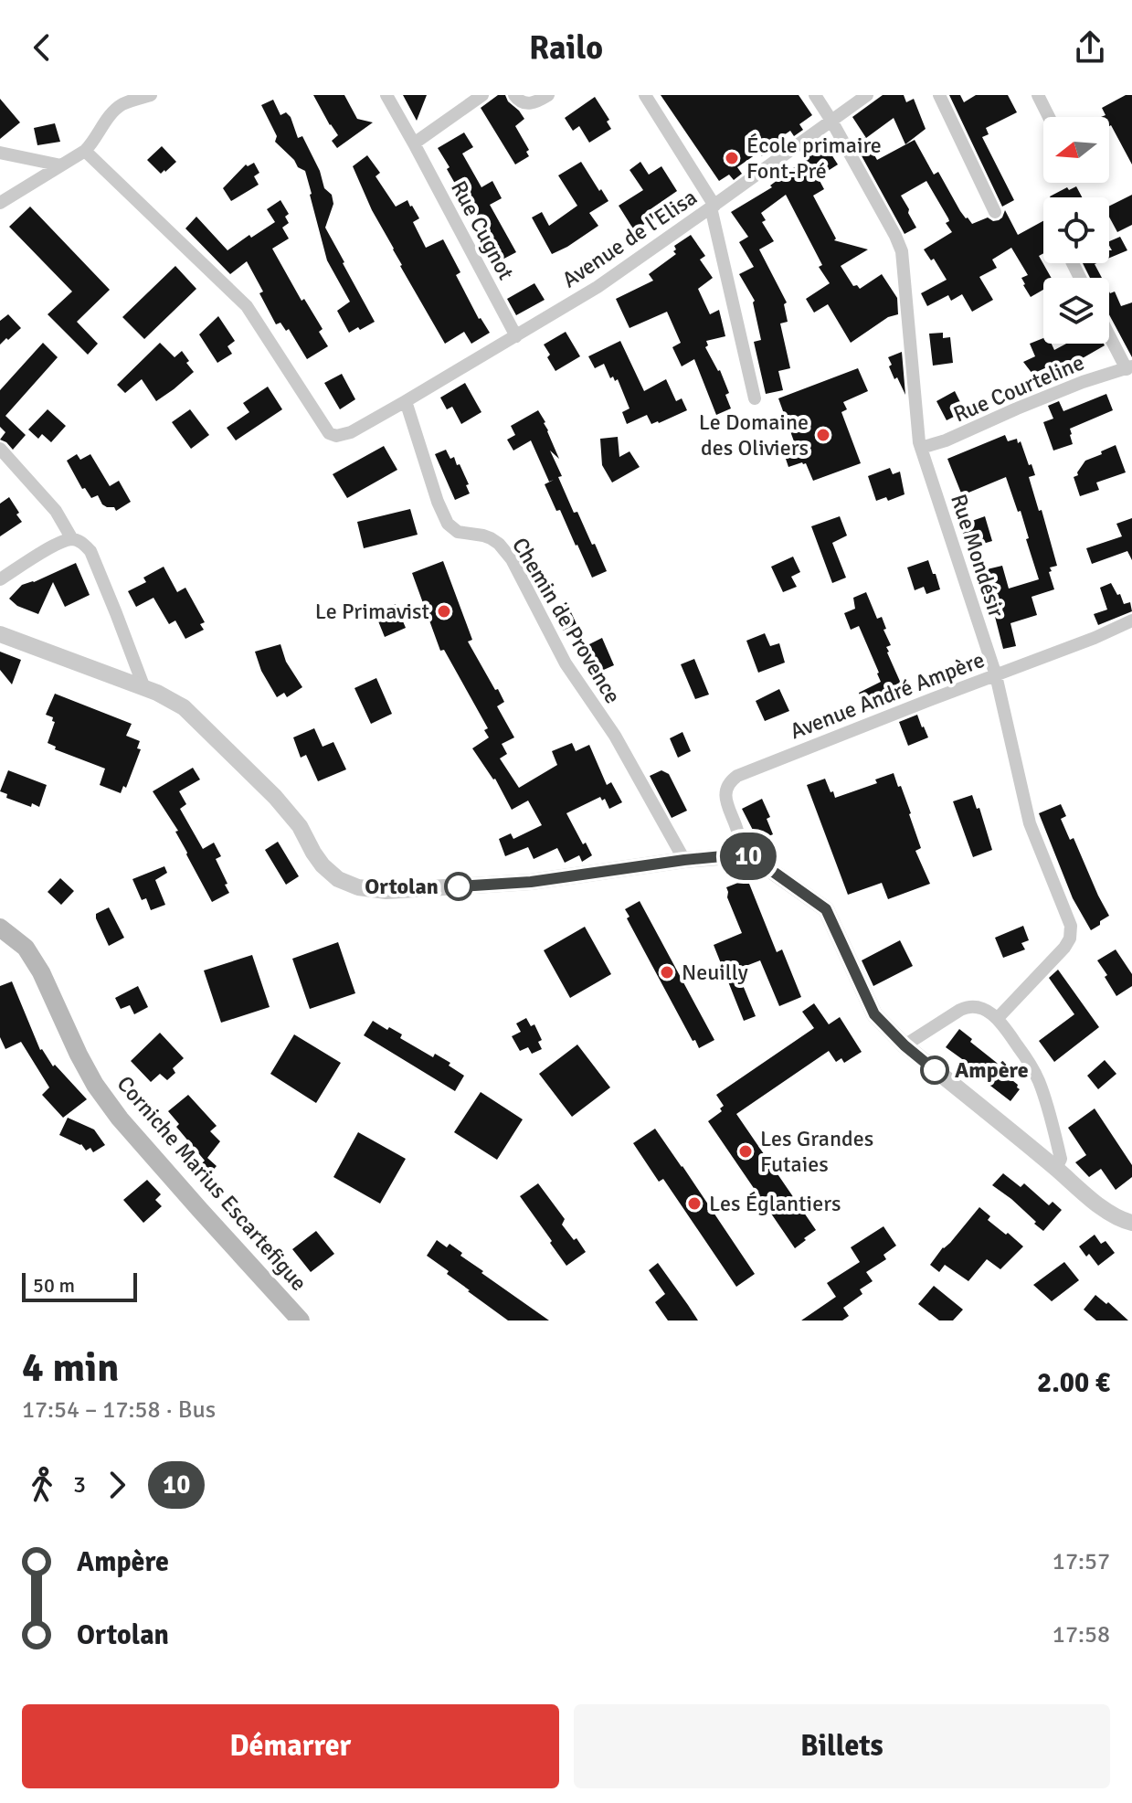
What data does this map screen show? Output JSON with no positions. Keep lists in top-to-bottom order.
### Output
{
  "streets": {
    "main road": ["Corniche Marius Escartefigue"],
    "street": [
      "Rue Cugnot",
      "Avenue de l'Elisa",
      "Rue Courteline",
      "Rue Mondésir",
      "Chemin de Provence",
      "Avenue André Ampère"
    ]
  },
  "crossings": [
    ["Rue Cugnot", "Avenue de l'Elisa"],
    ["Avenue de l'Elisa", "Rue Mondésir"],
    ["Avenue de l'Elisa", "Chemin de Provence"],
    ["Rue Courteline", "Rue Mondésir"],
    ["Rue Mondésir", "Avenue André Ampère"]
  ],
  "places": [
    "École primaire Font-Pré",
    "Le Domaine des Oliviers",
    "Le Primavist",
    "Ortolan",
    "Neuilly",
    "Ampère",
    "Les Grandes Futaies",
    "Les Églantiers"
  ],
  "lines": ["bus line 10"],
  "scale_bar": "50 m",
  "north": "left",
  "page": {
    "header": "Railo",
    "on_map": "10",
    "scale": "50 m",
    "heading": ["4 min", "17:54 – 17:58 · Bus", "2.00 €"],
    "legs": ["3", "10"],
    "list": [
      {
        "name": "Ampère",
        "value": "17:57"
      },
      {
        "name": "Ortolan",
        "value": "17:58"
      }
    ],
    "buttons": ["Démarrer", "Billets"]
  }
}
